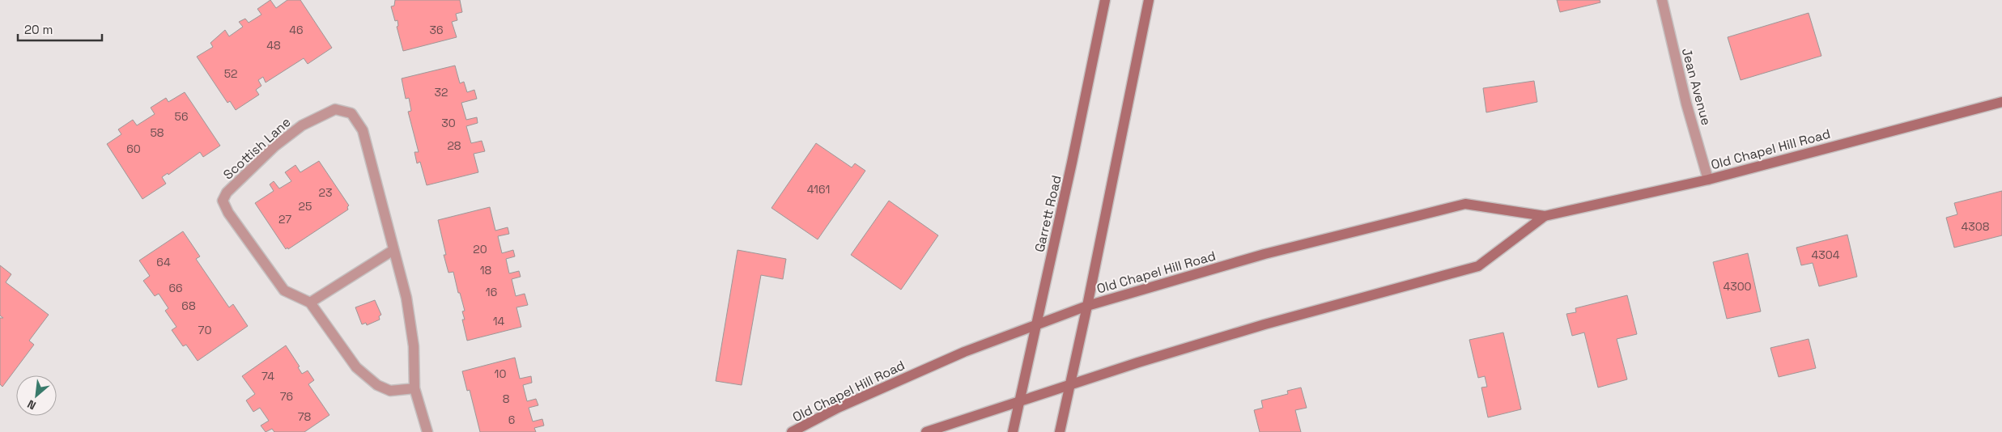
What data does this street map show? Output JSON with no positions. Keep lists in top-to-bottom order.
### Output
{
  "streets": {
    "main road": ["Old Chapel Hill Road", "Garrett Road"],
    "street": ["Jean Avenue", "Scottish Lane"]
  },
  "crossings": [
    ["Jean Avenue", "Old Chapel Hill Road"],
    ["Old Chapel Hill Road", "Garrett Road"]
  ],
  "house_numbers": [
    "46",
    "36",
    "48",
    "52",
    "32",
    "56",
    "30",
    "58",
    "28",
    "60",
    "4161",
    "23",
    "25",
    "27",
    "4308",
    "20",
    "4304",
    "64",
    "18",
    "4300",
    "66",
    "16",
    "68",
    "14",
    "70",
    "10",
    "74",
    "76",
    "8",
    "78",
    "6"
  ],
  "scale_bar": "20 m",
  "north": "bottom left"
}
